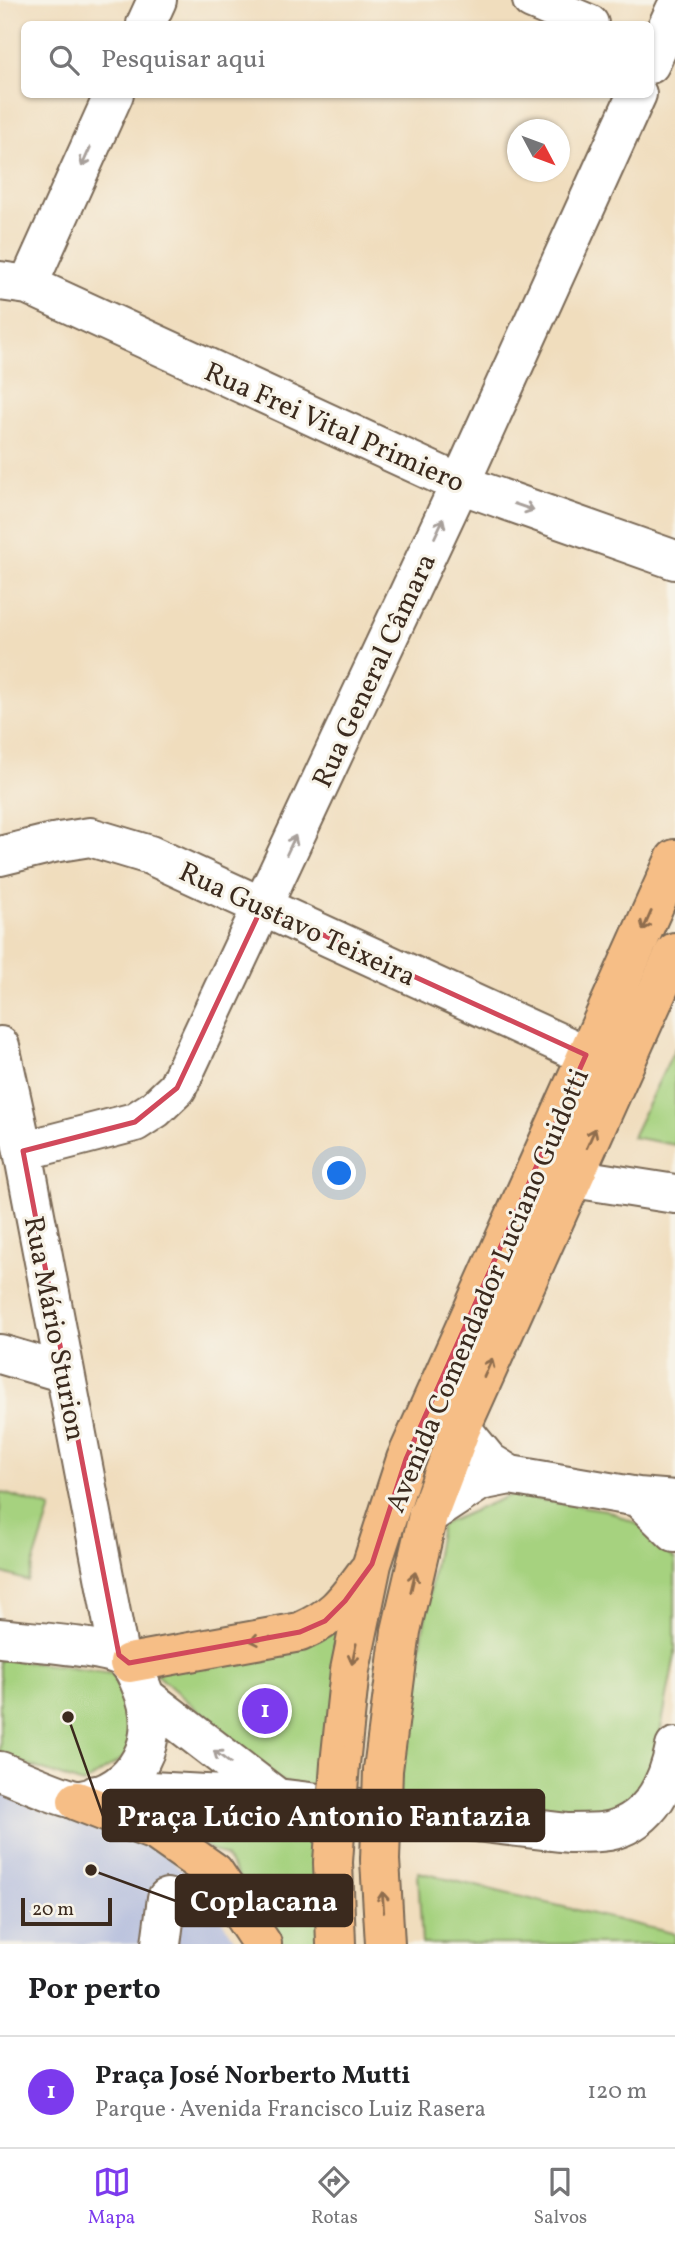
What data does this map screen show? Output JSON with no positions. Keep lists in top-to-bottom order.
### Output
{
  "streets": {
    "main road": ["Avenida Comendador Luciano Guidotti"],
    "street": [
      "Rua Frei Vital Primiero",
      "Rua General Câmara",
      "Rua Gustavo Teixeira",
      "Rua Mário Sturion"
    ]
  },
  "crossings": [
    ["Rua Frei Vital Primiero", "Rua General Câmara"],
    ["Rua General Câmara", "Rua Gustavo Teixeira"],
    ["Rua General Câmara", "Rua Mário Sturion"],
    ["Rua Gustavo Teixeira", "Avenida Comendador Luciano Guidotti"]
  ],
  "one_way": ["Rua General Câmara"],
  "places": ["Praça Lúcio Antonio Fantazia", "Coplacana"],
  "scale_bar": "20 m",
  "north": "bottom right",
  "page": {
    "search": "Pesquisar aqui",
    "pins": "1",
    "scale": "20 m",
    "heading": "Por perto",
    "list": [
      {
        "mark": "1",
        "name": "Praça José Norberto Mutti",
        "note": "Parque · Avenida Francisco Luiz Rasera",
        "value": "120 m"
      }
    ],
    "nav": ["Mapa", "Rotas", "Salvos"]
  }
}
